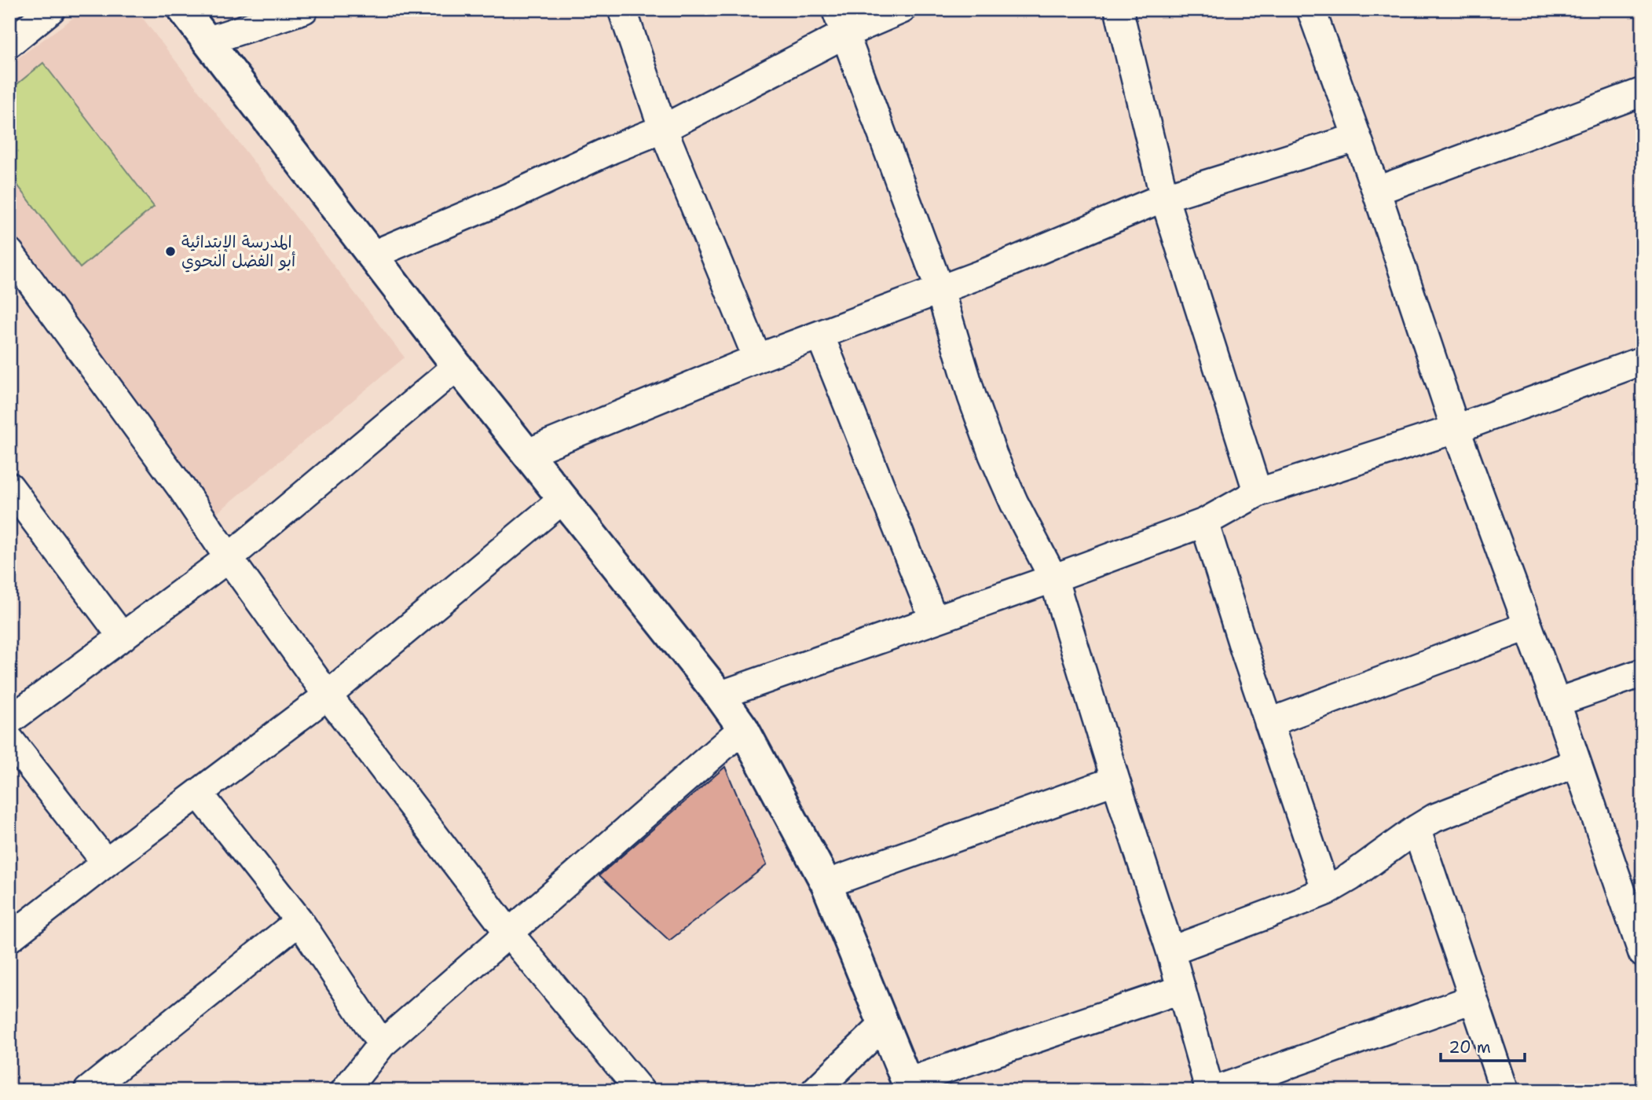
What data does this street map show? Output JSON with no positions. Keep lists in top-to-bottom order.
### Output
{
  "places": ["المدرسة الإبتدائية أبو الفضل النحوي"],
  "scale_bar": "20 m"
}
